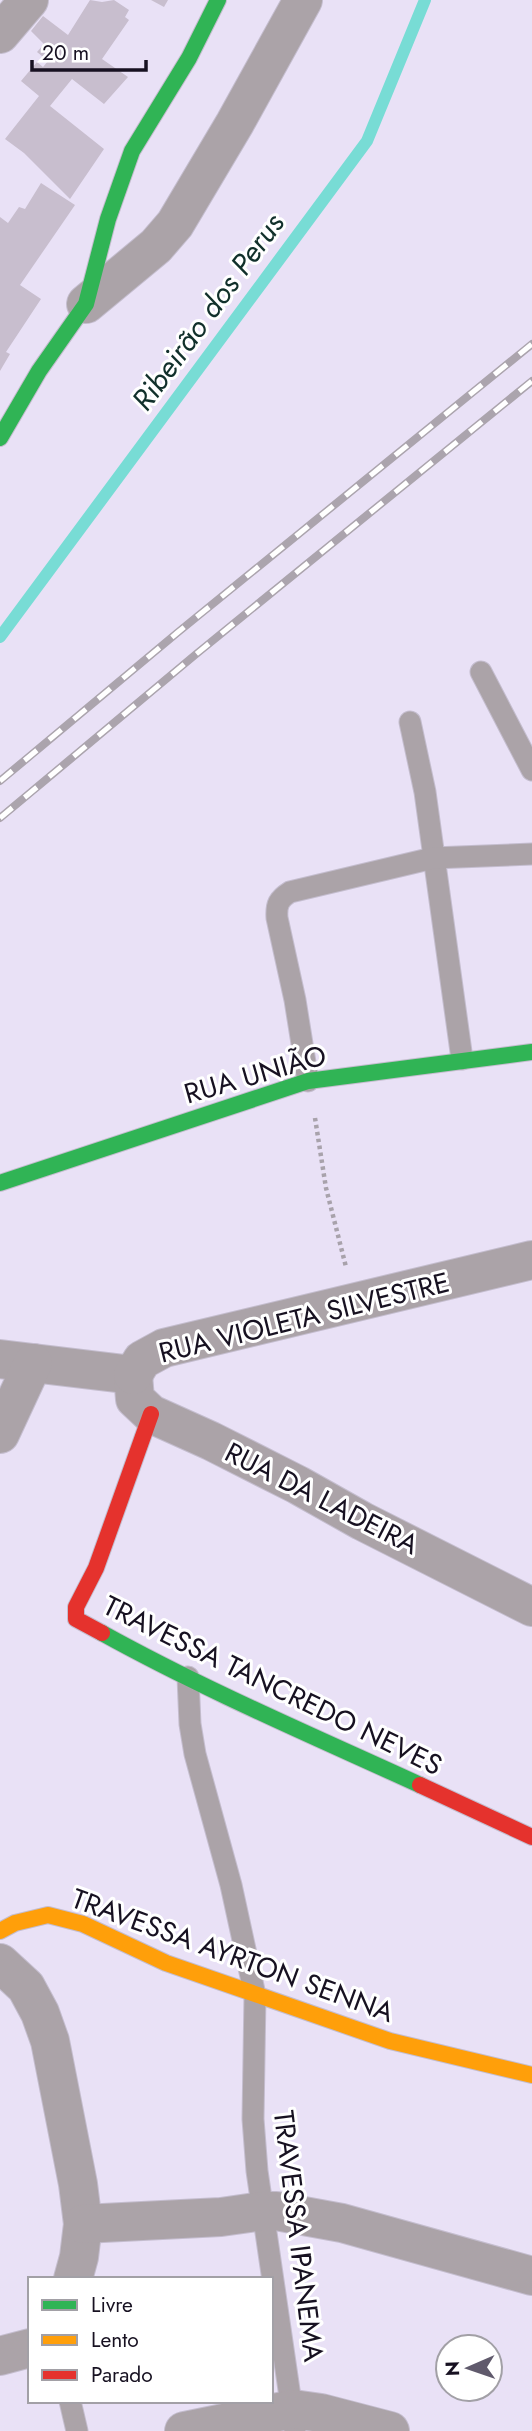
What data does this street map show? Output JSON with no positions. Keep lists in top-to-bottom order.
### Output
{
  "streets": {
    "street": [
      "RUA UNIÃO",
      "RUA VIOLETA SILVESTRE",
      "RUA DA LADEIRA",
      "TRAVESSA TANCREDO NEVES",
      "TRAVESSA AYRTON SENNA"
    ],
    "lane": ["TRAVESSA IPANEMA"]
  },
  "crossings": [
    ["RUA DA LADEIRA", "TRAVESSA TANCREDO NEVES"],
    ["TRAVESSA TANCREDO NEVES", "TRAVESSA IPANEMA"],
    ["TRAVESSA AYRTON SENNA", "TRAVESSA IPANEMA"]
  ],
  "water": ["Ribeirão dos Perus"],
  "legend": ["Livre", "Lento", "Parado"],
  "scale_bar": "20 m",
  "north": "left"
}
